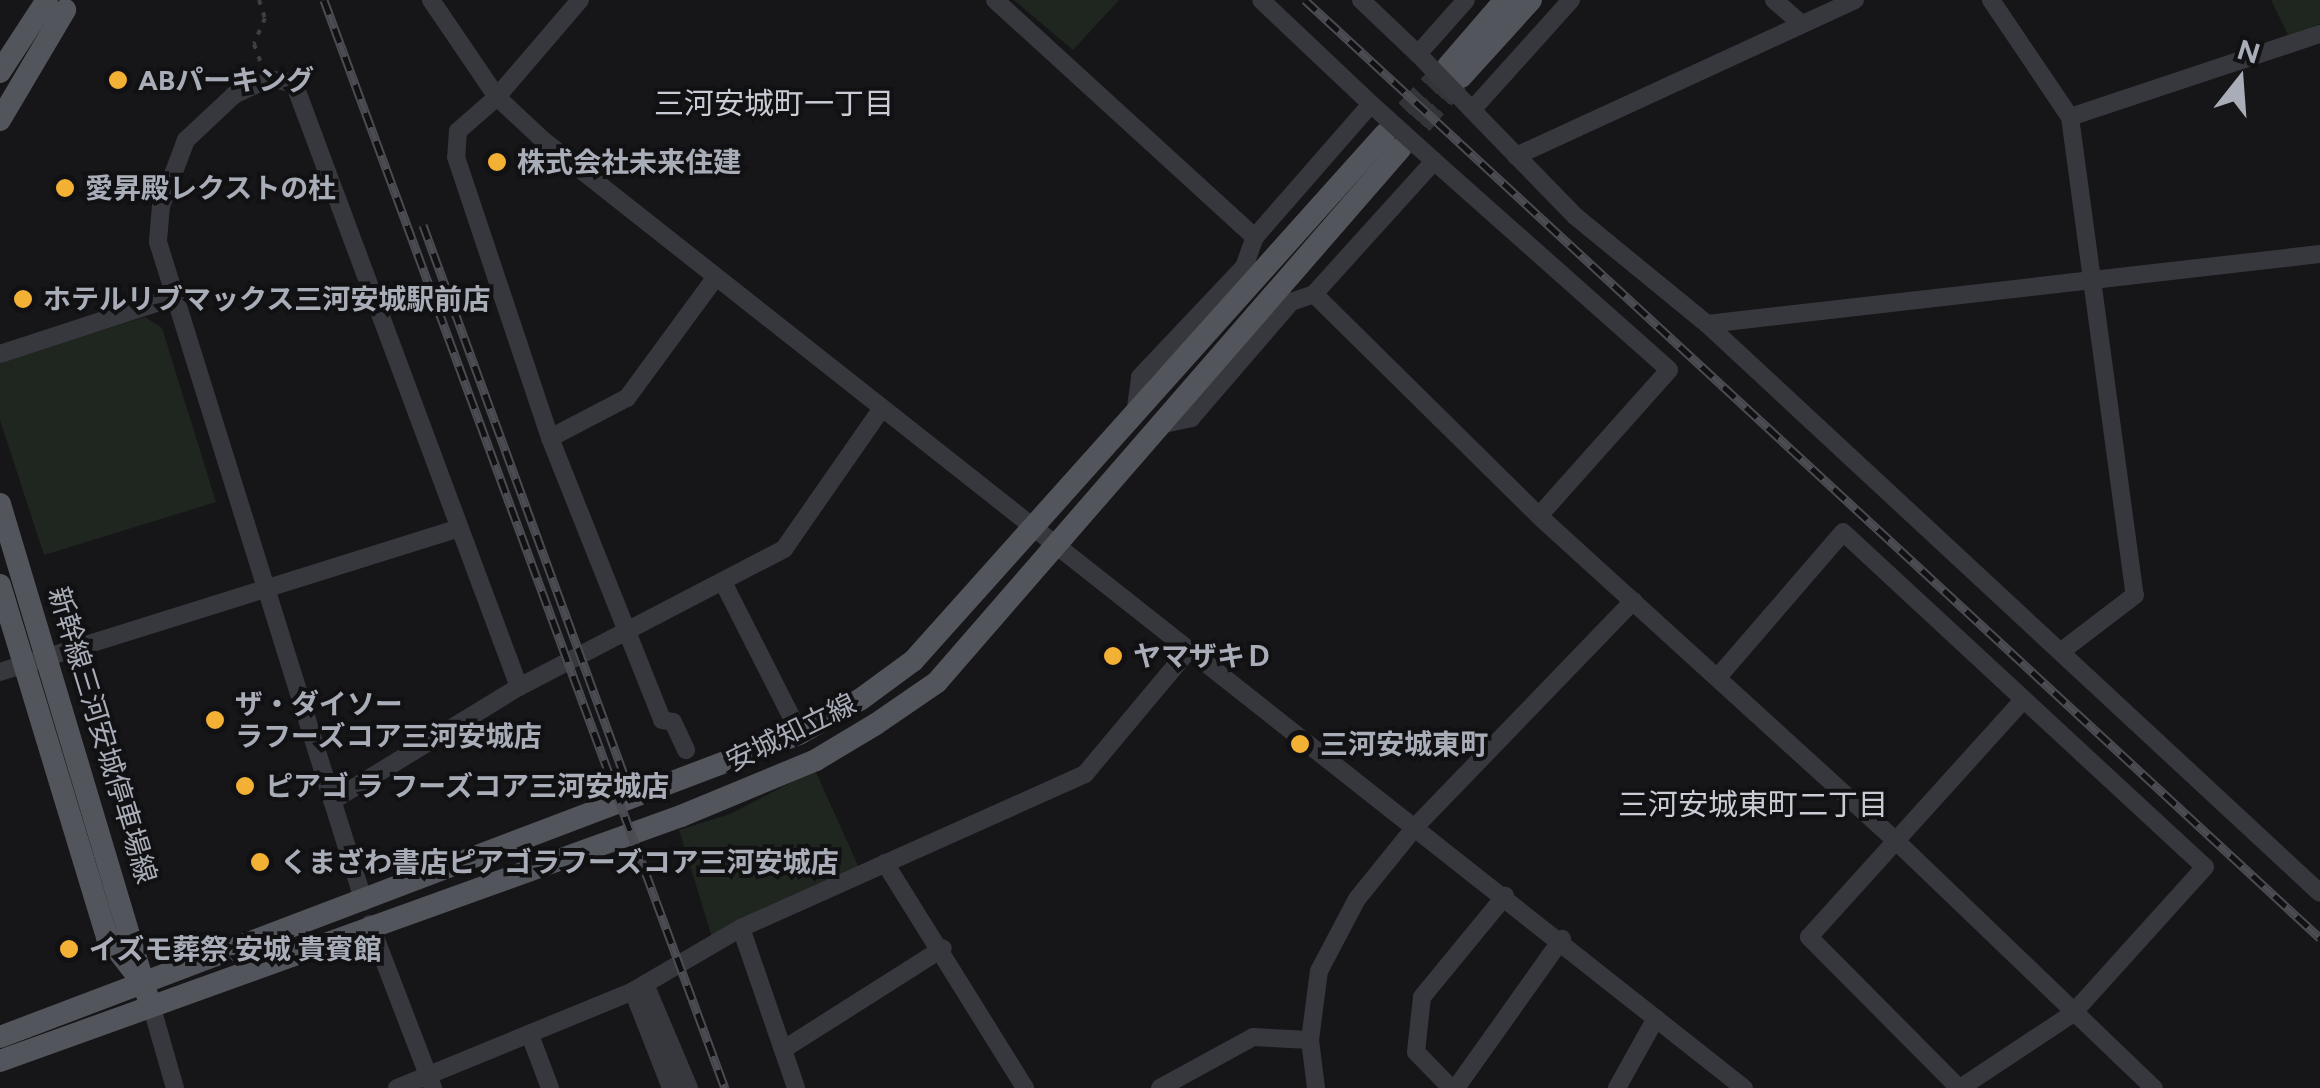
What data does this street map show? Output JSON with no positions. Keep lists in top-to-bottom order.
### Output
{
  "streets": {
    "main road": ["安城知立線", "新幹線三河安城停車場線"]
  },
  "crossings": [
    ["安城知立線", "新幹線三河安城停車場線"]
  ],
  "districts": ["三河安城町一丁目", "三河安城東町二丁目"],
  "places": [
    "ABパーキング",
    "株式会社未来住建",
    "愛昇殿レクストの杜",
    "ホテルリブマックス三河安城駅前店",
    "ヤマザキＤ",
    "ザ・ダイソー ラフーズコア三河安城店",
    "三河安城東町",
    "ピアゴ ラ フーズコア三河安城店",
    "くまざわ書店ピアゴラフーズコア三河安城店",
    "イズモ葬祭 安城 貴賓館"
  ],
  "north": "top"
}
